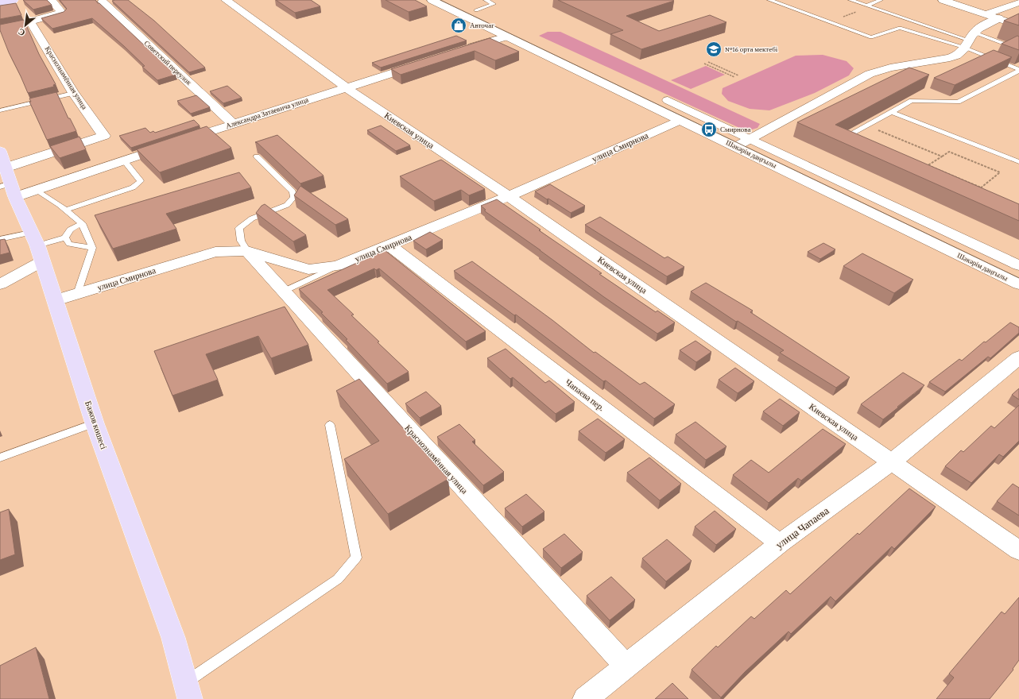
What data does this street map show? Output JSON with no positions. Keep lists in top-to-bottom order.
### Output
{
  "streets": {
    "main road": ["Бажов көшесі"],
    "street": [
      "Советский переулок",
      "Краснознамённая улица",
      "Александра Затаевича улица",
      "Киевская улица",
      "улица Смирнова",
      "Шәкәрім даңғылы",
      "Чапаева пер.",
      "улица Чапаева"
    ]
  },
  "crossings": [
    ["Советский переулок", "Александра Затаевича улица"],
    ["Краснознамённая улица", "Александра Затаевича улица"],
    ["Краснознамённая улица", "улица Смирнова"],
    ["Краснознамённая улица", "Бажов көшесі"],
    ["Краснознамённая улица", "улица Чапаева"],
    ["Александра Затаевича улица", "Киевская улица"],
    ["Александра Затаевича улица", "Бажов көшесі"],
    ["Киевская улица", "улица Смирнова"],
    ["Киевская улица", "улица Чапаева"],
    ["улица Смирнова", "Шәкәрім даңғылы"],
    ["улица Смирнова", "Чапаева пер."],
    ["улица Смирнова", "Бажов көшесі"],
    ["Чапаева пер.", "улица Чапаева"]
  ],
  "places": {
    "shop": ["Авточаг"],
    "school or university": ["№16 орта мектебі"],
    "bus stop": ["Смирнова"]
  },
  "north": "bottom left"
}
